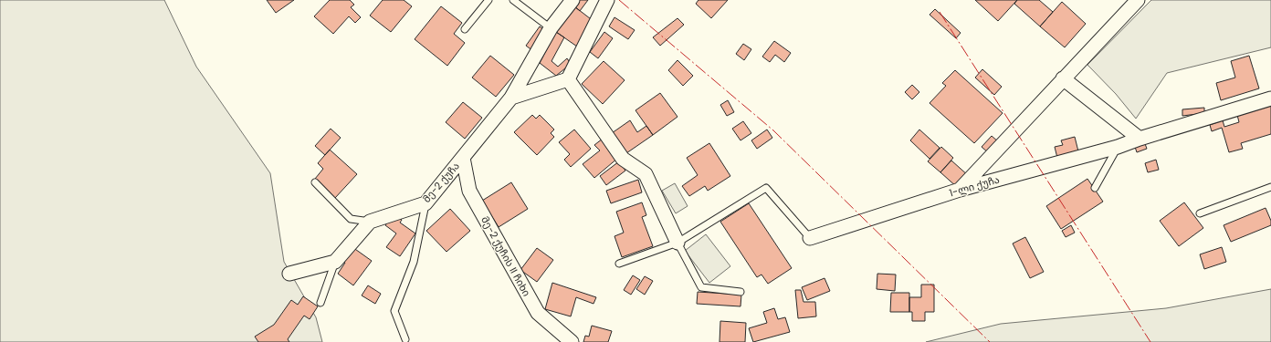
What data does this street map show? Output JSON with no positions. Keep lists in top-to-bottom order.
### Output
{
  "streets": {
    "street": ["მე-2 ქუჩა", "1-ლი ქუჩა", "მე-2 ქუჩის II ჩიხი"]
  },
  "crossings": [
    ["მე-2 ქუჩა", "მე-2 ქუჩის II ჩიხი"]
  ]
}
